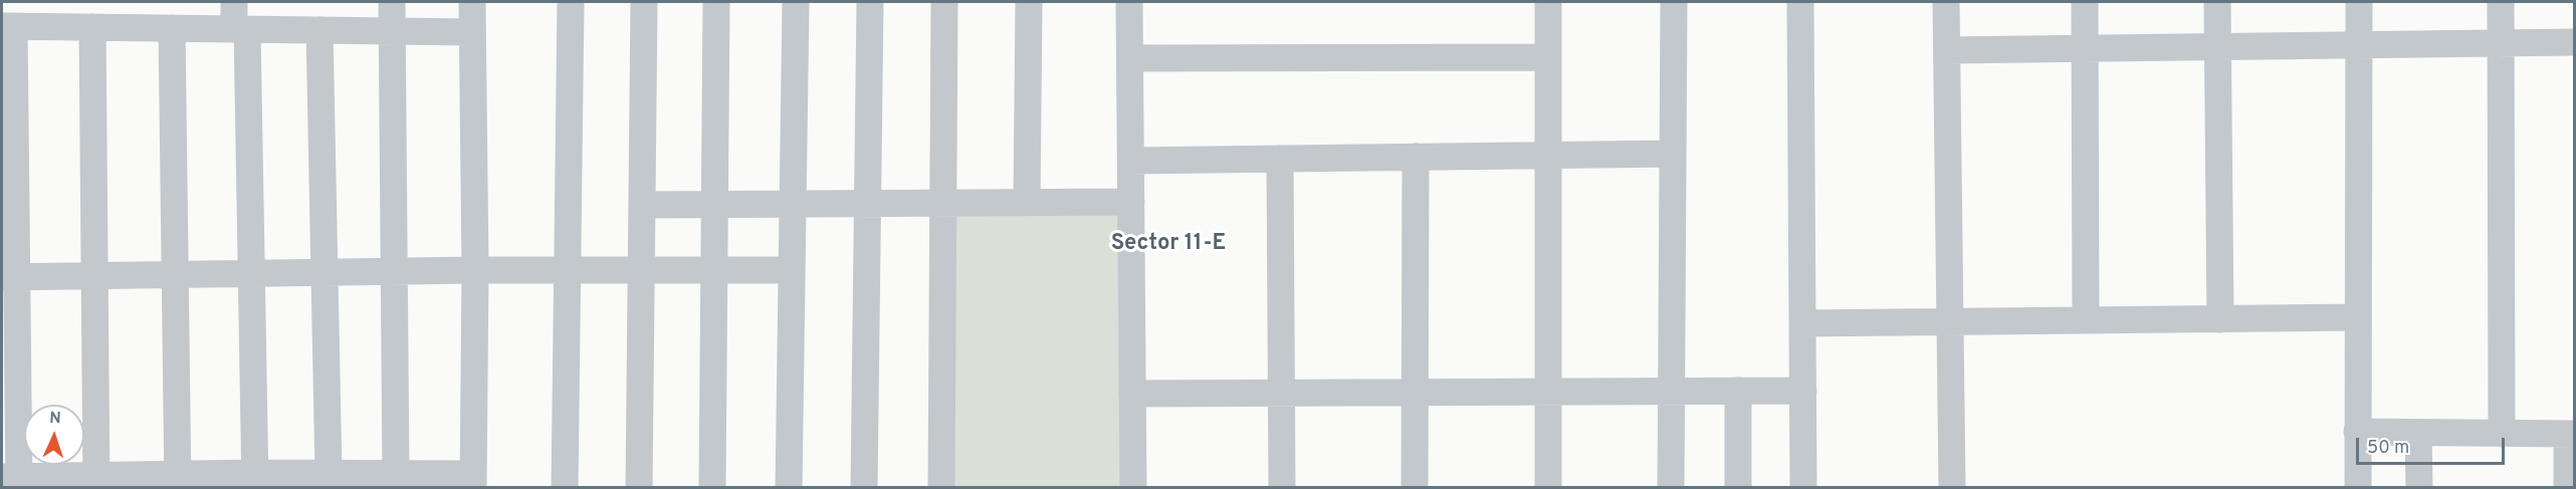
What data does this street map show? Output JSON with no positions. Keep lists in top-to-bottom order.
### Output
{
  "districts": ["Sector 11-E"],
  "scale_bar": "50 m",
  "north": "top"
}
